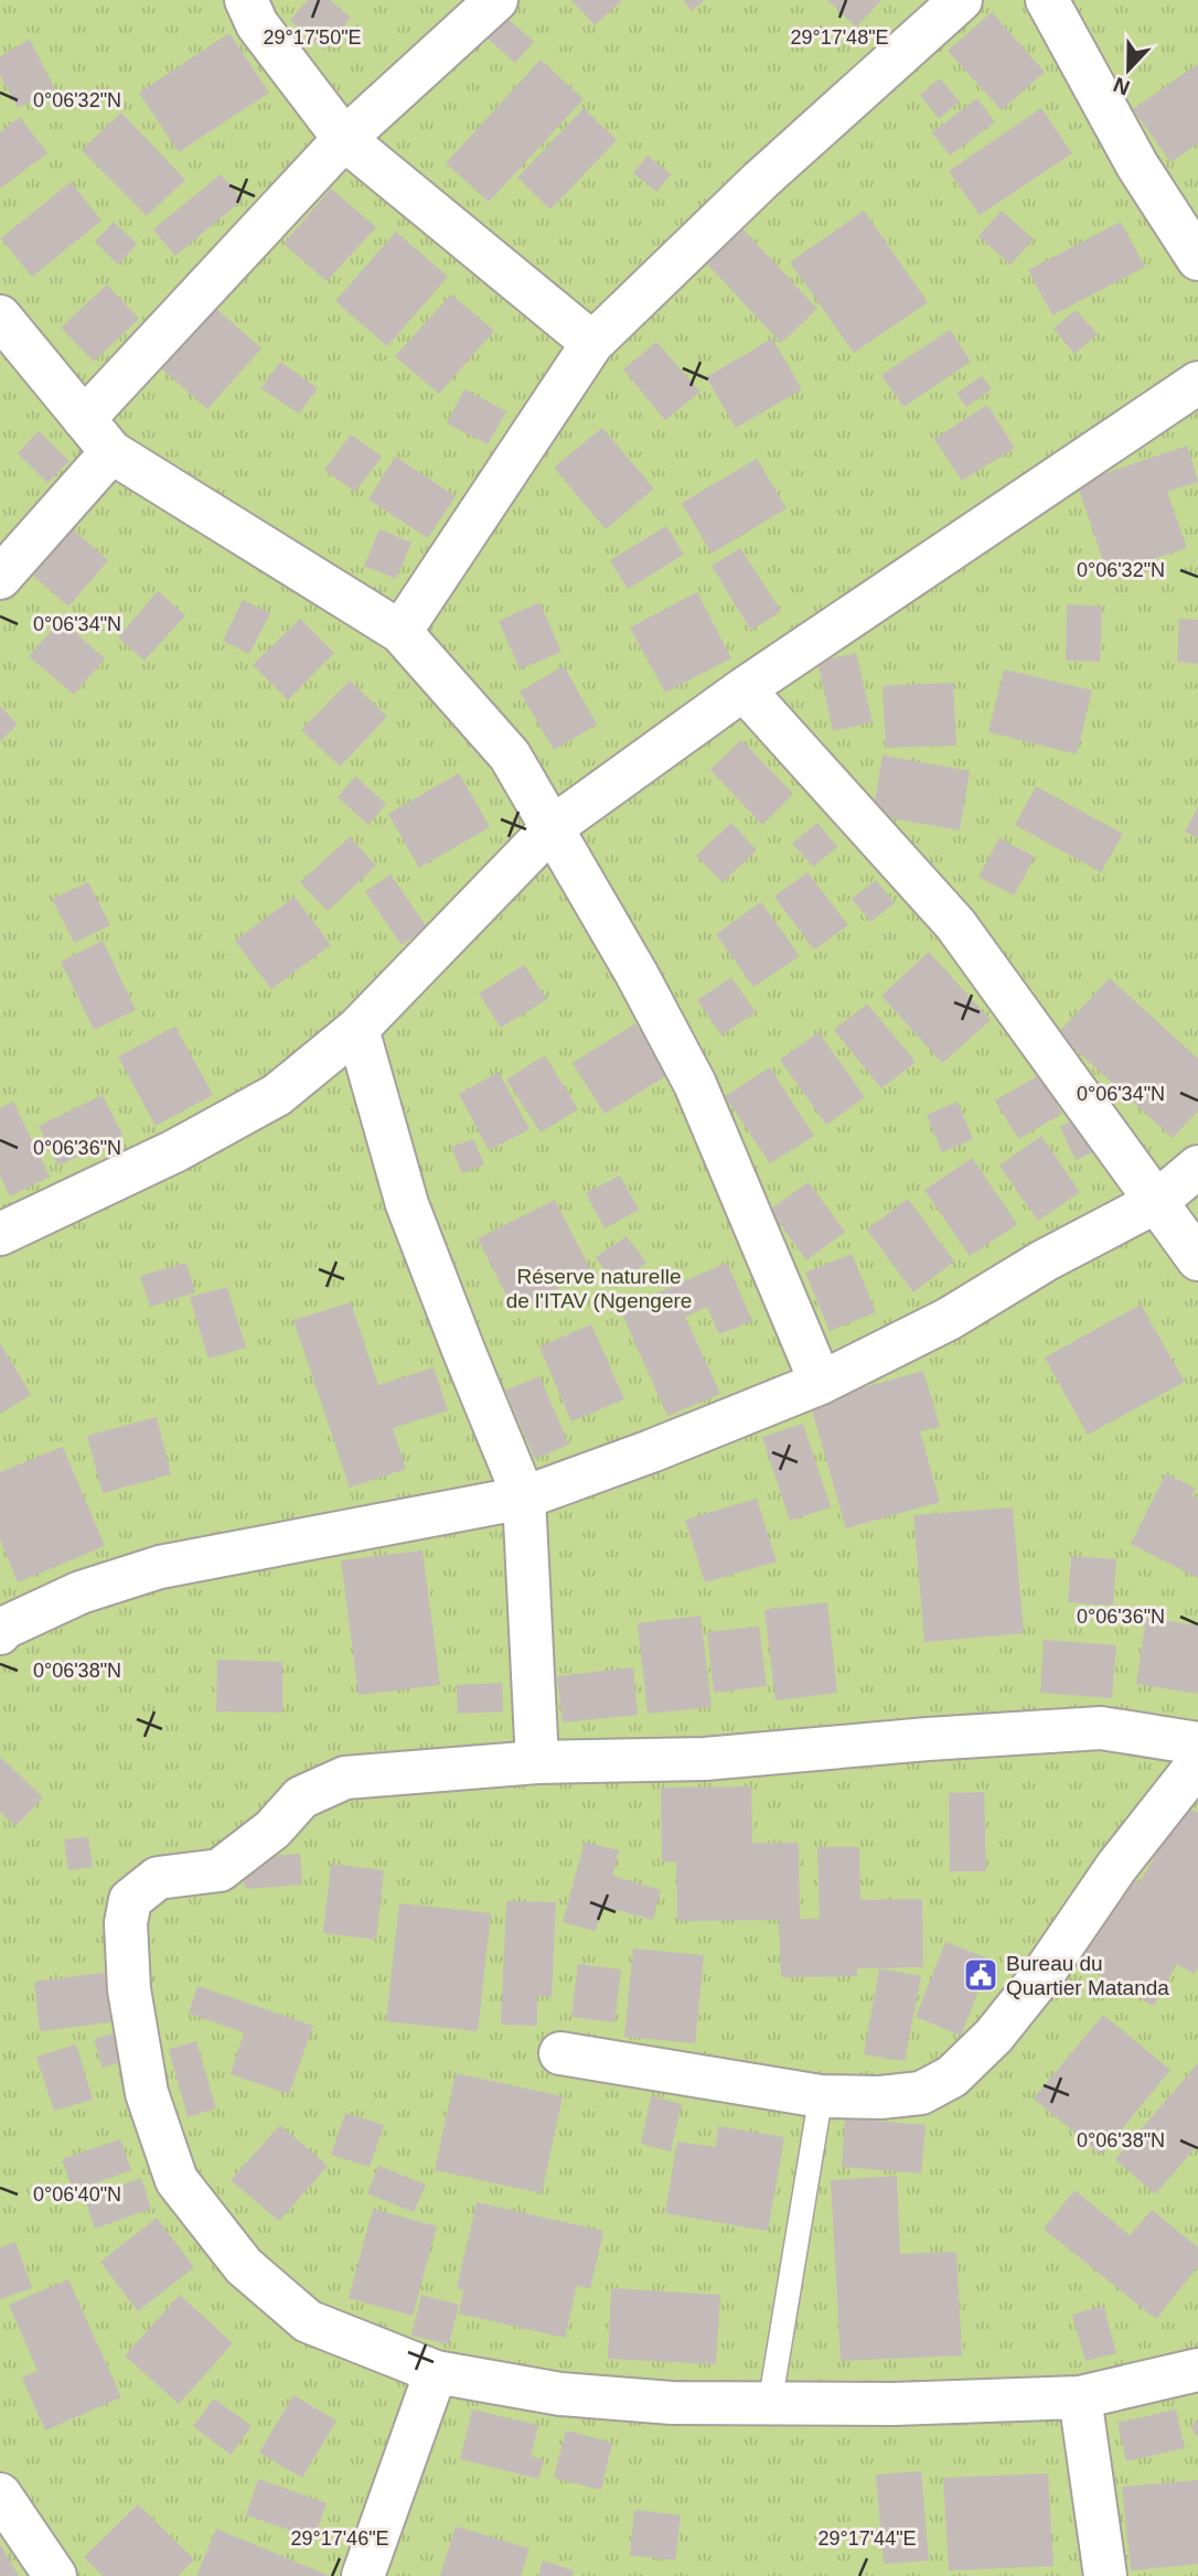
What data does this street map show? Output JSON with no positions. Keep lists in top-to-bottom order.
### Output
{
  "parks": ["Réserve naturelle de l'ITAV (Ngengere"],
  "places": {
    "public building": ["Bureau du Quartier Matanda"]
  },
  "north": "bottom",
  "coordinates": [
    "29°17'50\"E",
    "29°17'48\"E",
    "0°06'32\"N",
    "0°06'34\"N",
    "0°06'36\"N",
    "0°06'38\"N",
    "0°06'40\"N",
    "29°17'46\"E",
    "29°17'44\"E"
  ]
}
